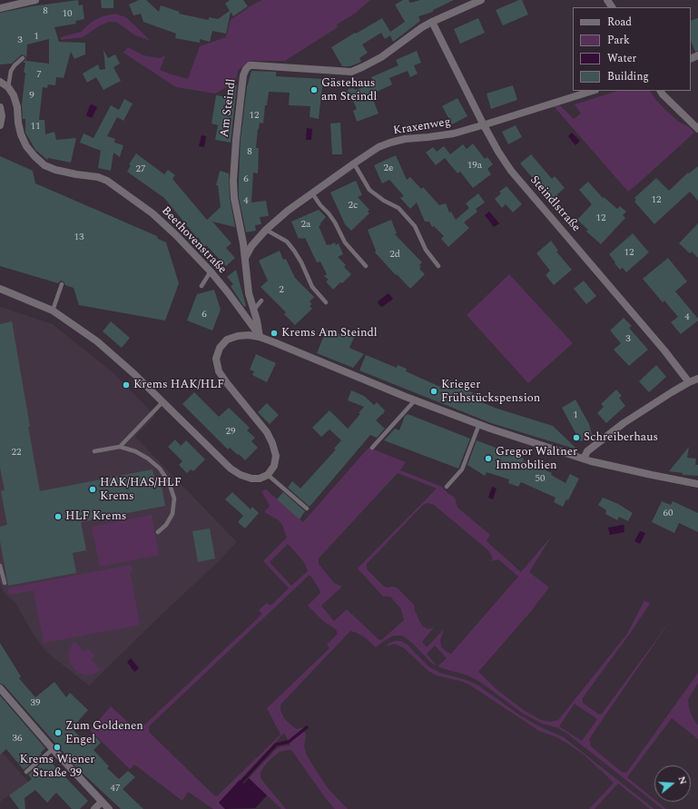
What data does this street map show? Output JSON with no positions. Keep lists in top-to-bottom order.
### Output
{
  "streets": {
    "street": [
      "Am Steindl",
      "Kraxenweg",
      "Steindlstraße",
      "Beethovenstraße"
    ]
  },
  "crossings": [
    ["Am Steindl", "Kraxenweg"],
    ["Am Steindl", "Steindlstraße"],
    ["Am Steindl", "Beethovenstraße"],
    ["Kraxenweg", "Steindlstraße"]
  ],
  "places": [
    "Gästehaus am Steindl",
    "Krems Am Steindl",
    "Krems HAK/HLF",
    "Krieger Frühstückspension",
    "Schreiberhaus",
    "Gregor Waltner Immobilien",
    "HAK/HAS/HLF Krems",
    "HLF Krems",
    "Zum Goldenen Engel",
    "Krems Wiener Straße 39"
  ],
  "house_numbers": [
    "8",
    "10",
    "1",
    "3",
    "7",
    "9",
    "12",
    "11",
    "8",
    "19a",
    "2e",
    "27",
    "6",
    "12",
    "4",
    "2c",
    "12",
    "2a",
    "13",
    "12",
    "2d",
    "2",
    "6",
    "4",
    "3",
    "1",
    "29",
    "22",
    "50",
    "60",
    "39",
    "36",
    "47"
  ],
  "legend": [
    "Road",
    "Park",
    "Water",
    "Building"
  ],
  "north": "right"
}
